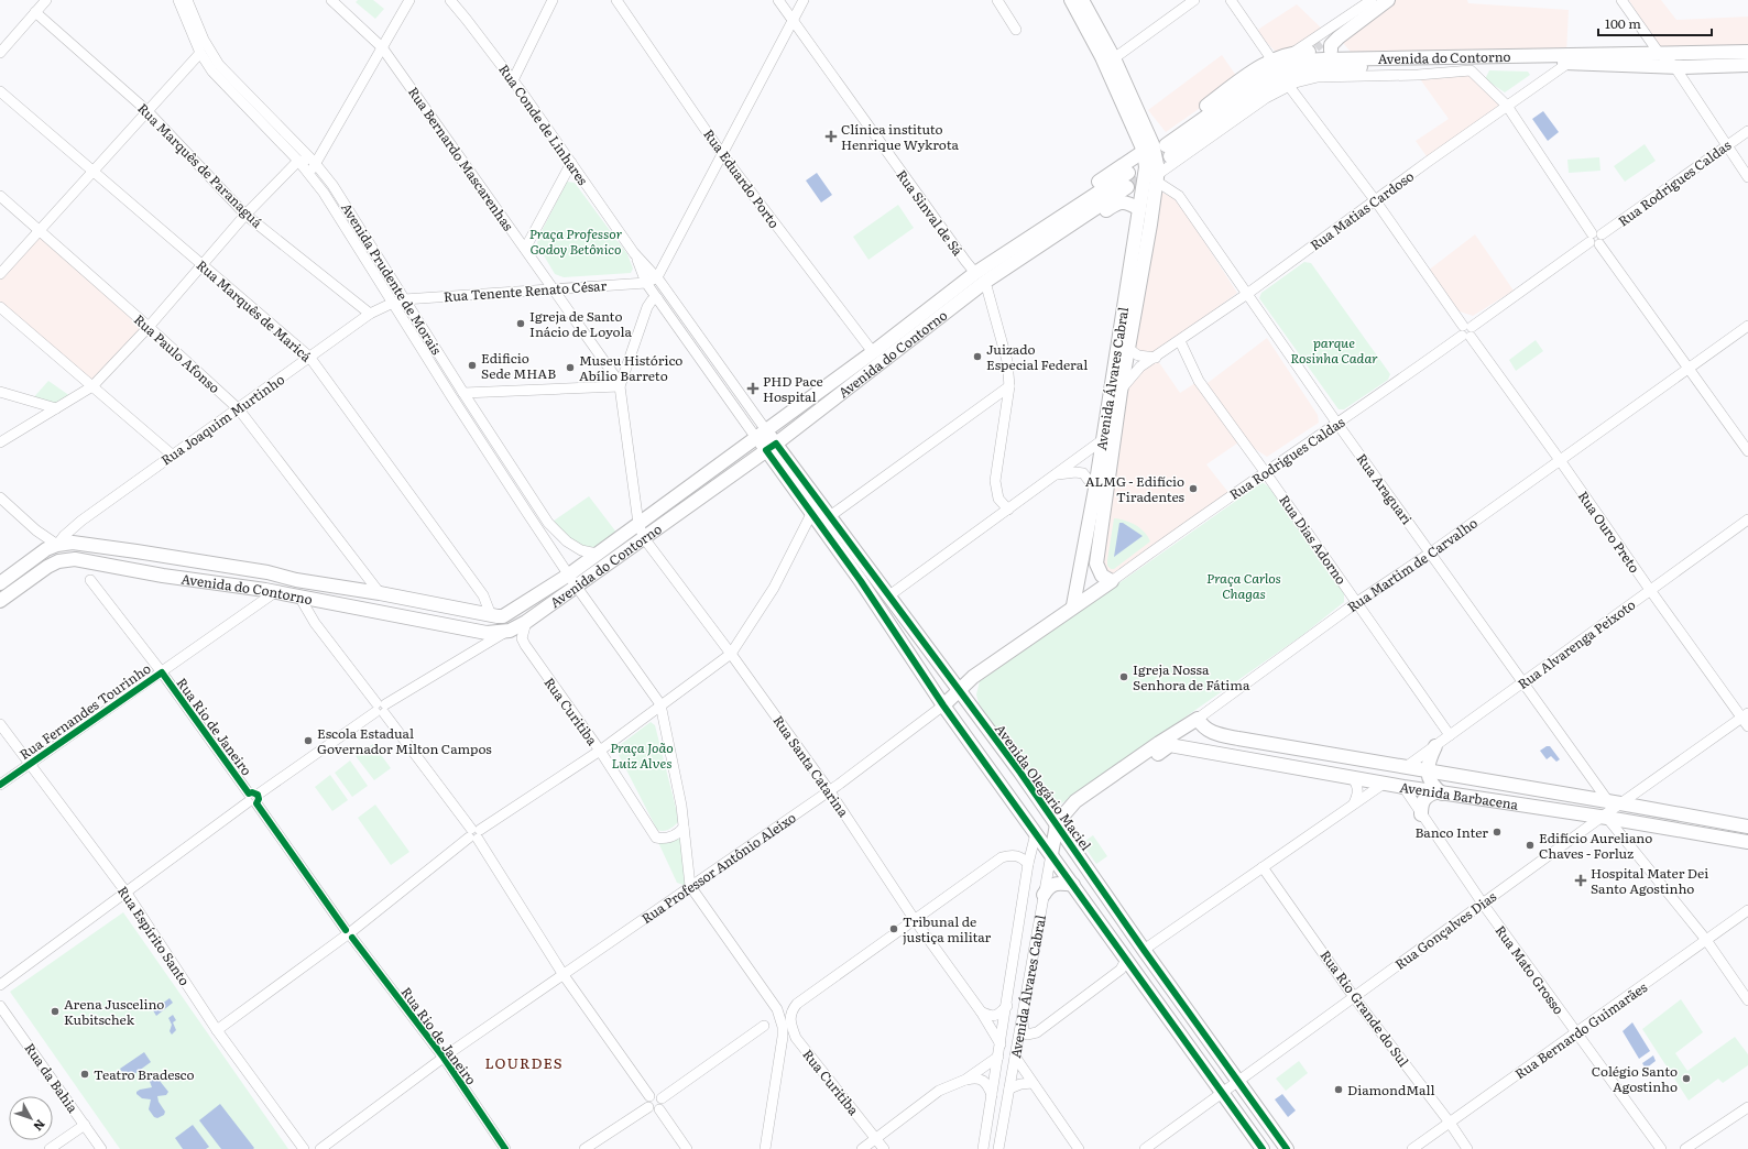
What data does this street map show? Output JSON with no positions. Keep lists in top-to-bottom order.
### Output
{
  "streets": {
    "main road": [
      "Avenida do Contorno",
      "Avenida Álvares Cabral",
      "Rua Martim de Carvalho",
      "Avenida Olegário Maciel",
      "Avenida Barbacena",
      "Rua Professor Antônio Aleixo"
    ],
    "street": [
      "Rua Conde de Linhares",
      "Rua Bernardo Mascarenhas",
      "Rua Marquês de Paranaguá",
      "Rua Eduardo Porto",
      "Rua Rodrigues Caldas",
      "Rua Matias Cardoso",
      "Rua Sinval de Sá",
      "Avenida Prudente de Morais",
      "Rua Tenente Renato César",
      "Rua Marquês de Maricá",
      "Rua Paulo Afonso",
      "Rua Joaquim Murtinho",
      "Rua Araguari",
      "Rua Ouro Preto",
      "Rua Dias Adorno",
      "Rua Alvarenga Peixoto",
      "Rua Fernandes Tourinho",
      "Rua Curitiba",
      "Rua Rio de Janeiro",
      "Rua Santa Catarina",
      "Rua Gonçalves Dias",
      "Rua Espírito Santo",
      "Rua Mato Grosso",
      "Rua Rio Grande do Sul",
      "Rua Bernardo Guimarães",
      "Rua da Bahia"
    ]
  },
  "crossings": [
    ["Avenida do Contorno", "Rua Conde de Linhares"],
    ["Avenida do Contorno", "Rua Bernardo Mascarenhas"],
    ["Avenida do Contorno", "Rua Eduardo Porto"],
    ["Avenida do Contorno", "Rua Matias Cardoso"],
    ["Avenida do Contorno", "Rua Sinval de Sá"],
    ["Avenida do Contorno", "Avenida Prudente de Morais"],
    ["Avenida do Contorno", "Rua Marquês de Maricá"],
    ["Avenida do Contorno", "Rua Paulo Afonso"],
    ["Avenida do Contorno", "Avenida Álvares Cabral"],
    ["Avenida do Contorno", "Rua Joaquim Murtinho"],
    ["Avenida do Contorno", "Rua Araguari"],
    ["Avenida do Contorno", "Rua Ouro Preto"],
    ["Avenida do Contorno", "Rua Fernandes Tourinho"],
    ["Avenida do Contorno", "Rua Curitiba"],
    ["Avenida do Contorno", "Rua Santa Catarina"],
    ["Avenida do Contorno", "Avenida Olegário Maciel"],
    ["Rua Conde de Linhares", "Rua Tenente Renato César"],
    ["Rua Conde de Linhares", "Avenida Olegário Maciel"],
    ["Rua Bernardo Mascarenhas", "Rua Tenente Renato César"],
    ["Rua Bernardo Mascarenhas", "Rua Santa Catarina"],
    ["Rua Marquês de Paranaguá", "Rua Joaquim Murtinho"],
    ["Rua Rodrigues Caldas", "Avenida Álvares Cabral"],
    ["Rua Rodrigues Caldas", "Rua Araguari"],
    ["Rua Rodrigues Caldas", "Rua Ouro Preto"],
    ["Rua Rodrigues Caldas", "Rua Dias Adorno"],
    ["Rua Rodrigues Caldas", "Rua Professor Antônio Aleixo"],
    ["Rua Matias Cardoso", "Avenida Álvares Cabral"],
    ["Rua Matias Cardoso", "Rua Araguari"],
    ["Rua Matias Cardoso", "Rua Ouro Preto"],
    ["Rua Matias Cardoso", "Rua Dias Adorno"],
    ["Avenida Prudente de Morais", "Rua Tenente Renato César"],
    ["Avenida Prudente de Morais", "Rua Joaquim Murtinho"],
    ["Rua Tenente Renato César", "Rua Joaquim Murtinho"],
    ["Rua Marquês de Maricá", "Rua Joaquim Murtinho"],
    ["Rua Paulo Afonso", "Rua Joaquim Murtinho"],
    ["Avenida Álvares Cabral", "Rua Araguari"],
    ["Avenida Álvares Cabral", "Rua Martim de Carvalho"],
    ["Avenida Álvares Cabral", "Rua Santa Catarina"],
    ["Avenida Álvares Cabral", "Avenida Olegário Maciel"],
    ["Avenida Álvares Cabral", "Rua Professor Antônio Aleixo"],
    ["Rua Araguari", "Rua Martim de Carvalho"],
    ["Rua Araguari", "Rua Alvarenga Peixoto"],
    ["Rua Araguari", "Avenida Barbacena"],
    ["Rua Ouro Preto", "Rua Martim de Carvalho"],
    ["Rua Ouro Preto", "Rua Alvarenga Peixoto"],
    ["Rua Dias Adorno", "Rua Martim de Carvalho"],
    ["Rua Dias Adorno", "Rua Alvarenga Peixoto"],
    ["Rua Martim de Carvalho", "Avenida Olegário Maciel"],
    ["Rua Martim de Carvalho", "Avenida Barbacena"],
    ["Rua Alvarenga Peixoto", "Avenida Barbacena"],
    ["Rua Fernandes Tourinho", "Rua Rio de Janeiro"],
    ["Rua Fernandes Tourinho", "Rua Espírito Santo"],
    ["Rua Curitiba", "Rua Santa Catarina"],
    ["Rua Rio de Janeiro", "Rua Professor Antônio Aleixo"],
    ["Rua Santa Catarina", "Rua Professor Antônio Aleixo"],
    ["Avenida Olegário Maciel", "Rua Professor Antônio Aleixo"],
    ["Avenida Olegário Maciel", "Rua Gonçalves Dias"],
    ["Avenida Barbacena", "Rua Gonçalves Dias"],
    ["Avenida Barbacena", "Rua Mato Grosso"],
    ["Rua Gonçalves Dias", "Rua Mato Grosso"],
    ["Rua Gonçalves Dias", "Rua Rio Grande do Sul"],
    ["Rua Mato Grosso", "Rua Bernardo Guimarães"],
    ["Rua Rio Grande do Sul", "Rua Bernardo Guimarães"]
  ],
  "districts": ["LOURDES"],
  "parks": [
    "Praça Professor Godoy Betônico",
    "parque Rosinha Cadar",
    "Praça Carlos Chagas",
    "Praça João Luiz Alves"
  ],
  "places": {
    "health": ["Clínica instituto Henrique Wykrota", "PHD Pace Hospital", "Hospital Mater Dei Santo Agostinho"],
    "other": [
      "Igreja de Santo Inácio de Loyola",
      "Juizado Especial Federal",
      "Edificio Sede MHAB",
      "Museu Histórico Abílio Barreto",
      "ALMG - Edifício Tiradentes",
      "Igreja Nossa Senhora de Fátima",
      "Escola Estadual Governador Milton Campos",
      "Banco Inter",
      "Edifício Aureliano Chaves - Forluz",
      "Tribunal de justiça militar",
      "Arena Juscelino Kubitschek",
      "Teatro Bradesco",
      "Colégio Santo Agostinho",
      "DiamondMall"
    ]
  },
  "scale_bar": "100 m",
  "north": "bottom right"
}
